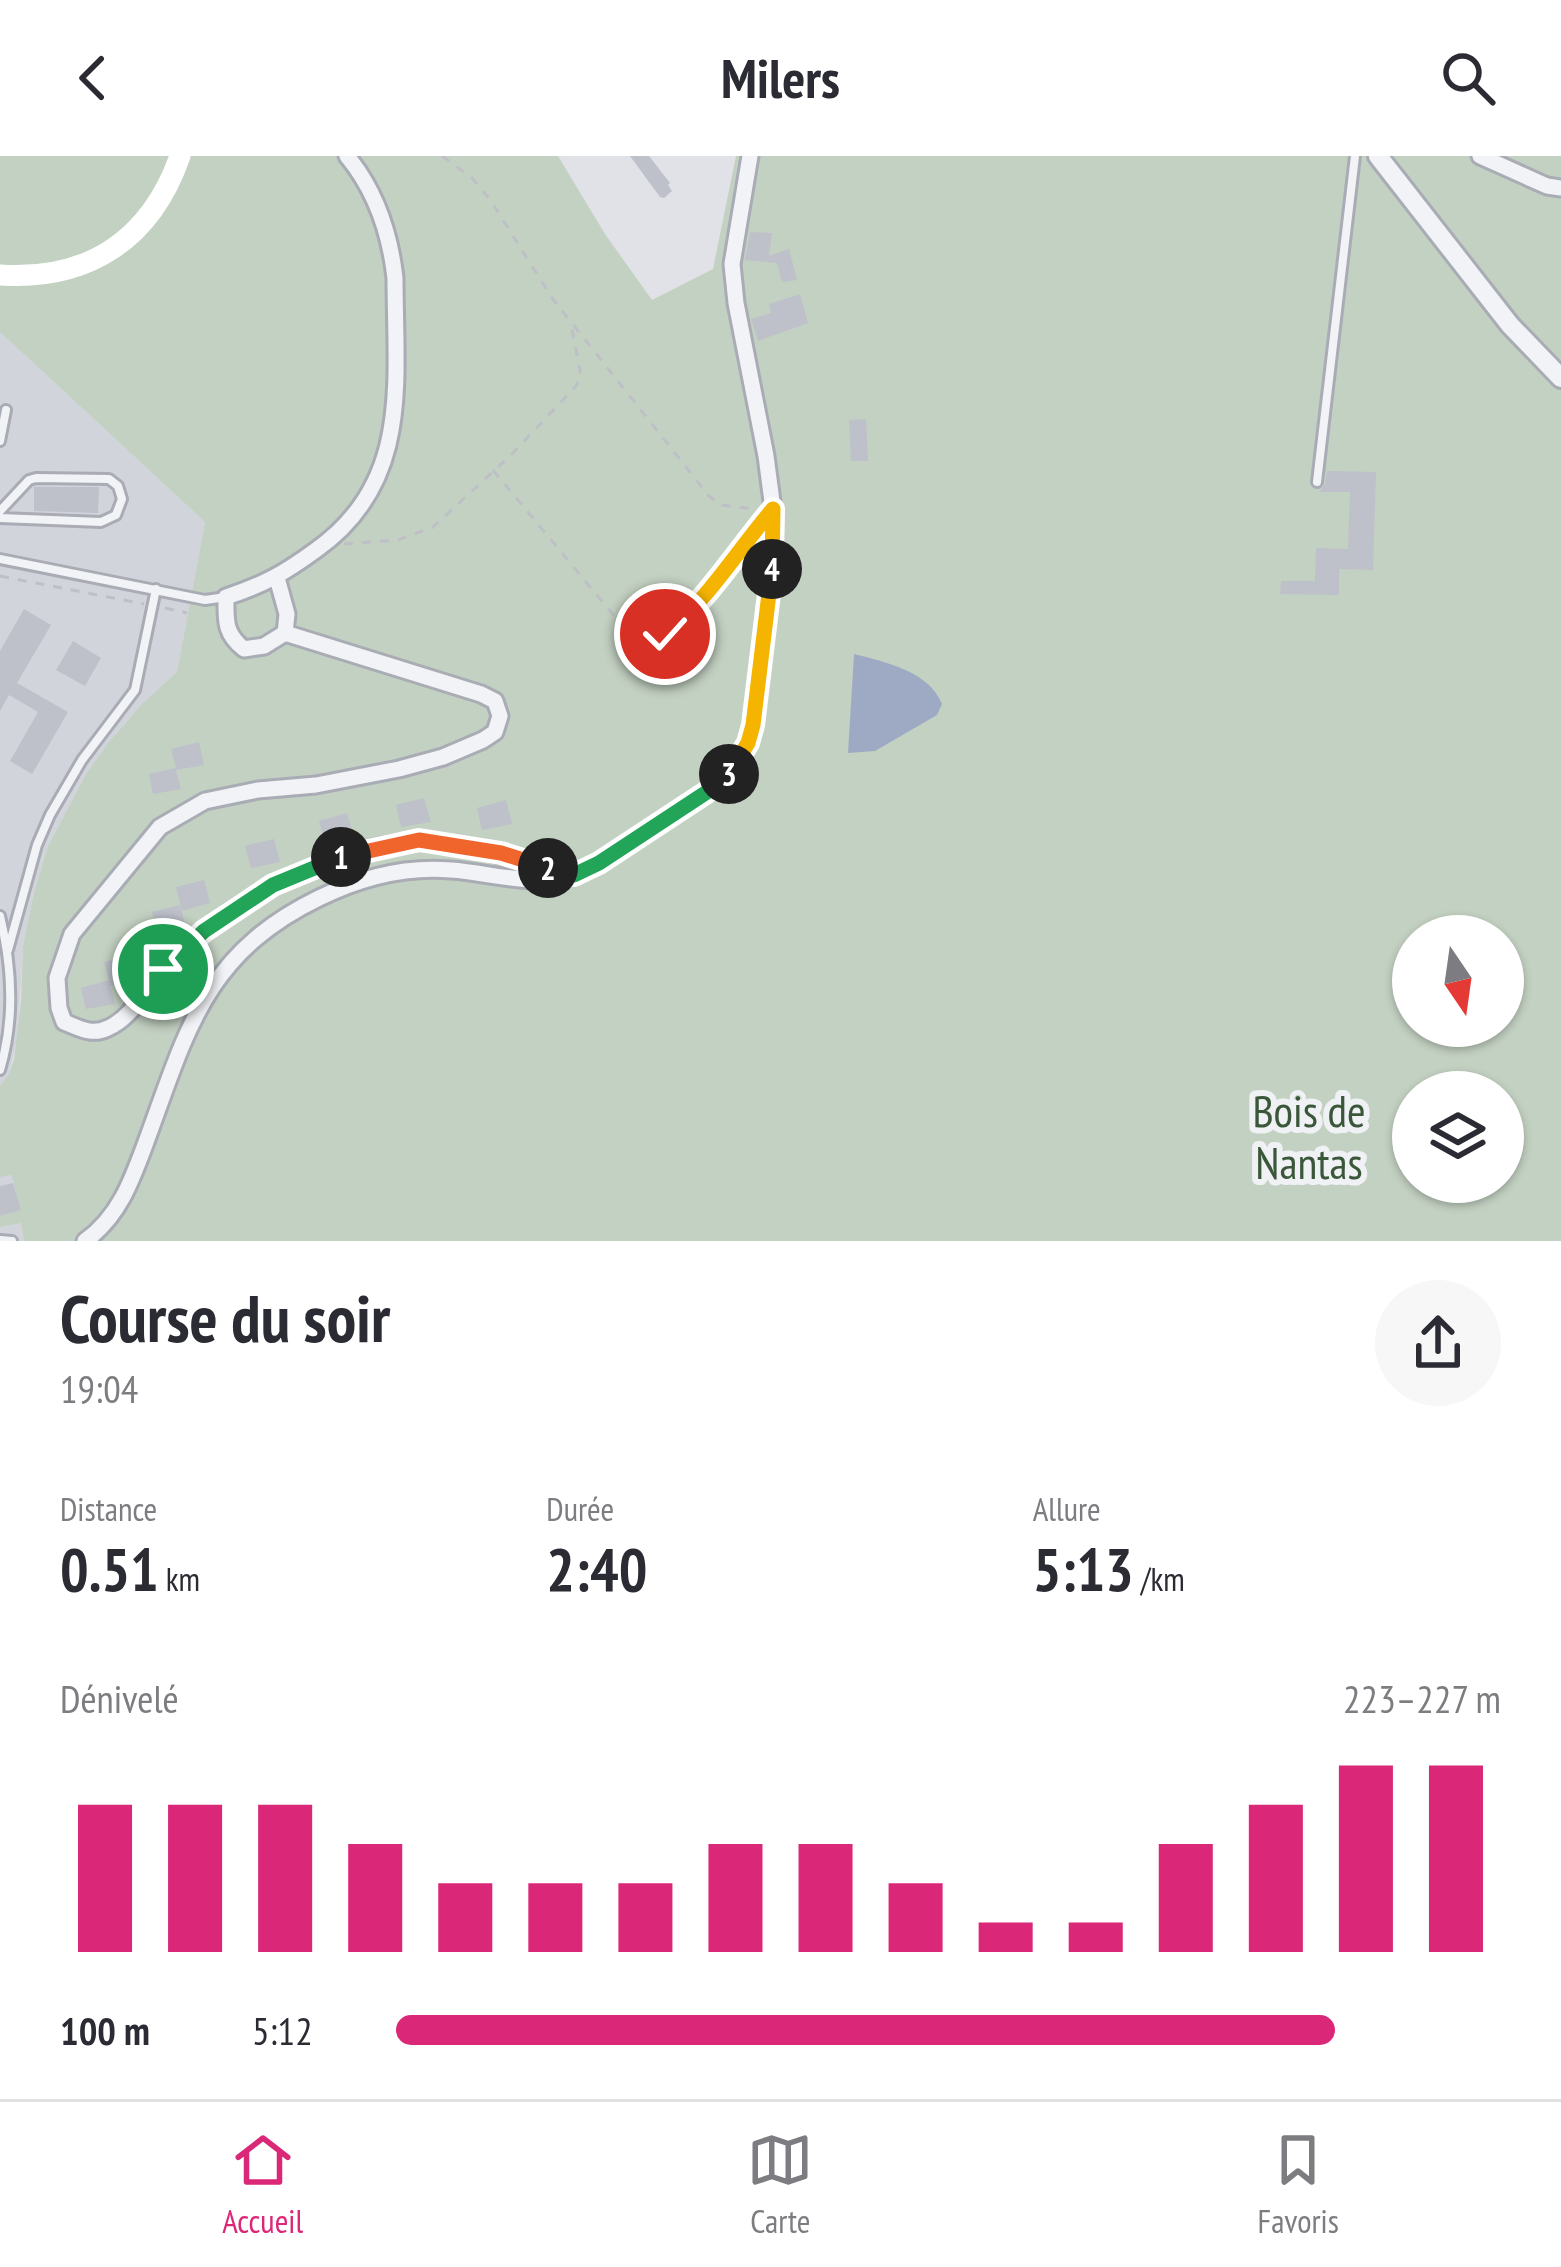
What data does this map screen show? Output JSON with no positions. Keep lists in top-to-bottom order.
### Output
{
  "parks": ["Bois de Nantas"],
  "north": "bottom",
  "page": {
    "header": "Milers",
    "pins": [
      "4",
      "3",
      "1",
      "2"
    ],
    "heading": ["Course du soir", "19:04"],
    "stats": [
      ["Distance", "0.51 km"],
      ["Durée", "2:40"],
      ["Allure", "5:13 /km"]
    ],
    "chart": ["Dénivelé", "223–227 m"],
    "list": [
      {
        "name": "100 m",
        "note": "5:12"
      }
    ],
    "tabs": ["Accueil", "Carte", "Favoris"]
  }
}
